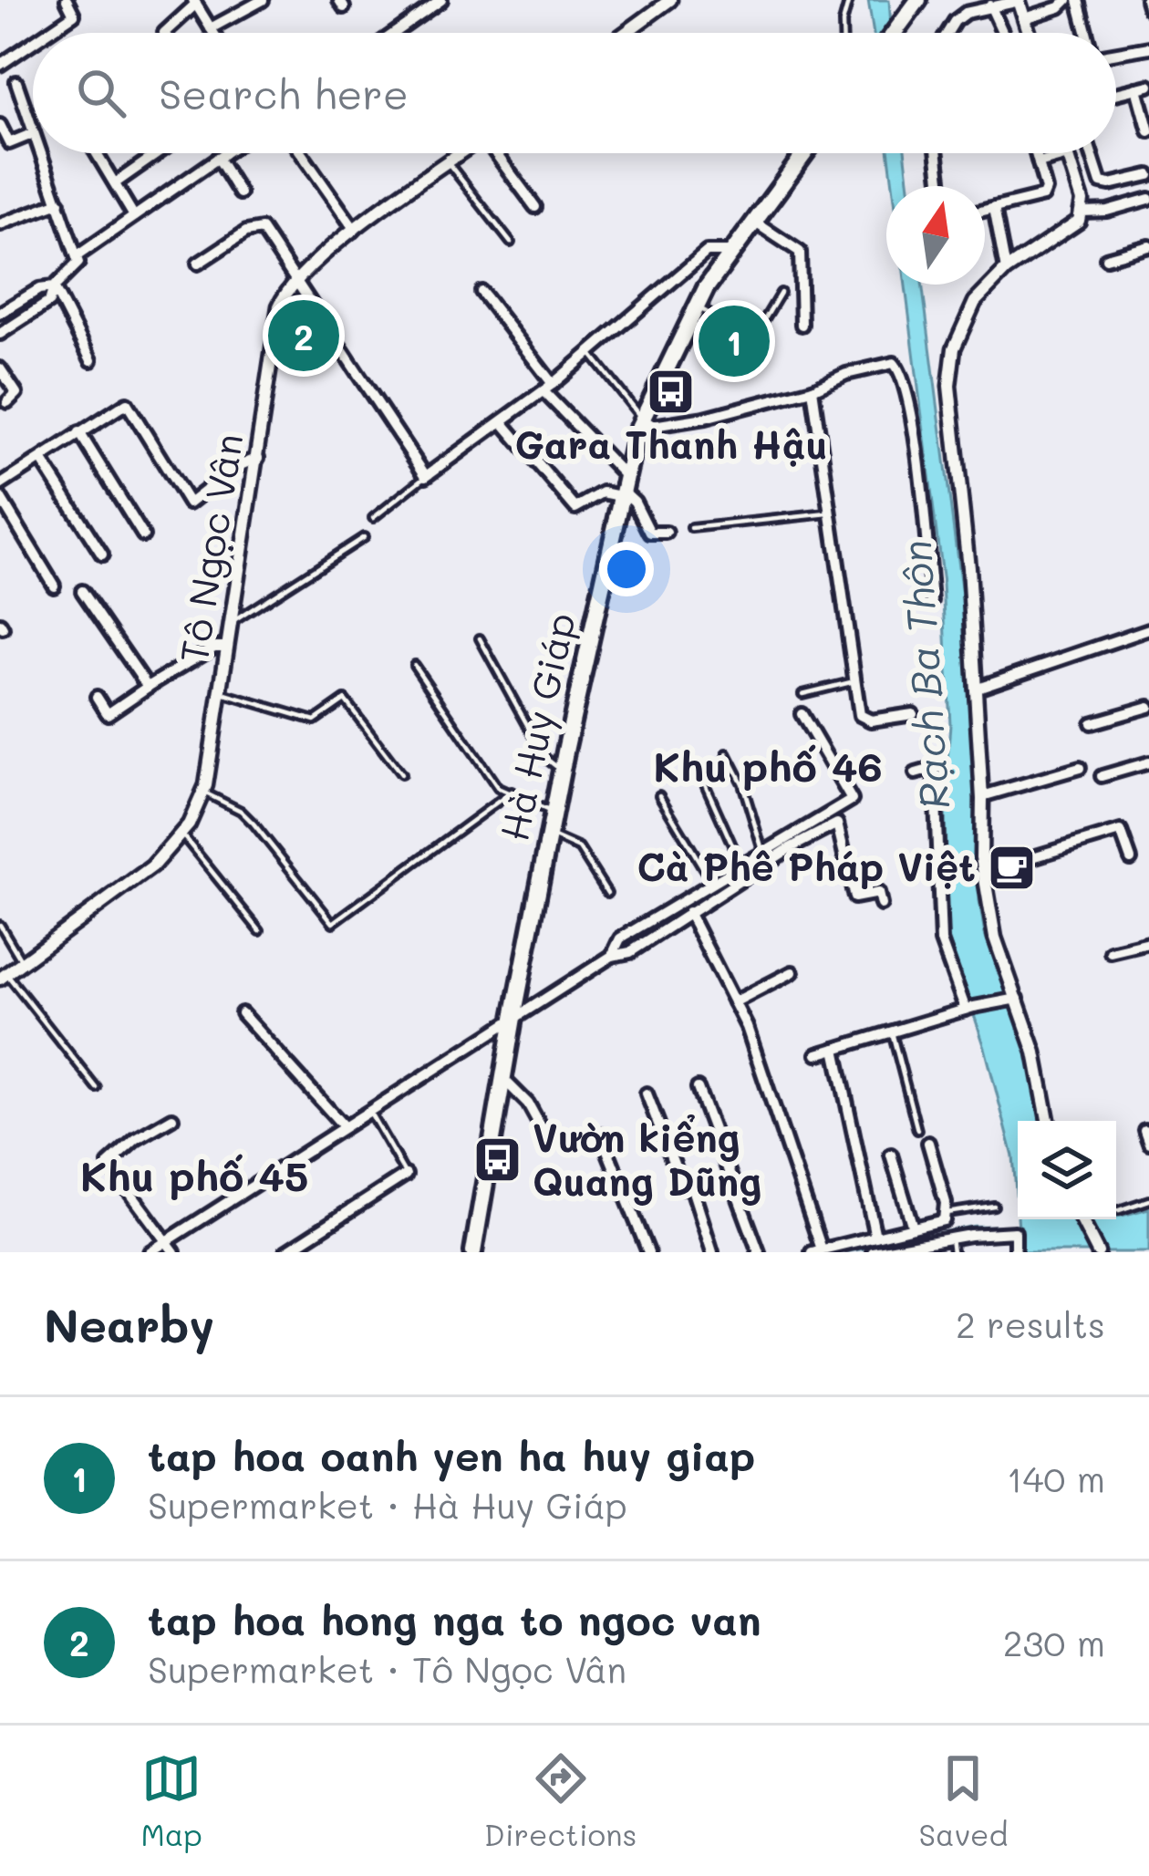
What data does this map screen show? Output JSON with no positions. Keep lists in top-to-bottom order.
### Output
{
  "streets": {
    "main road": ["Hà Huy Giáp"],
    "street": ["Tô Ngọc Vân"]
  },
  "districts": ["Khu phố 46", "Khu phố 45"],
  "water": ["Rạch Ba Thôn"],
  "places": {
    "bus stop": ["Gara Thanh Hậu", "Vườn kiểng Quang Dũng"],
    "cafe": ["Cà Phê Pháp Việt"]
  },
  "north": "top",
  "page": {
    "search": "Search here",
    "pins": ["2", "1"],
    "heading": ["Nearby", "2 results"],
    "list": [
      {
        "mark": "1",
        "name": "tap hoa oanh yen ha huy giap",
        "note": "Supermarket · Hà Huy Giáp",
        "value": "140 m"
      },
      {
        "mark": "2",
        "name": "tap hoa hong nga to ngoc van",
        "note": "Supermarket · Tô Ngọc Vân",
        "value": "230 m"
      }
    ],
    "nav": ["Map", "Directions", "Saved"]
  }
}
